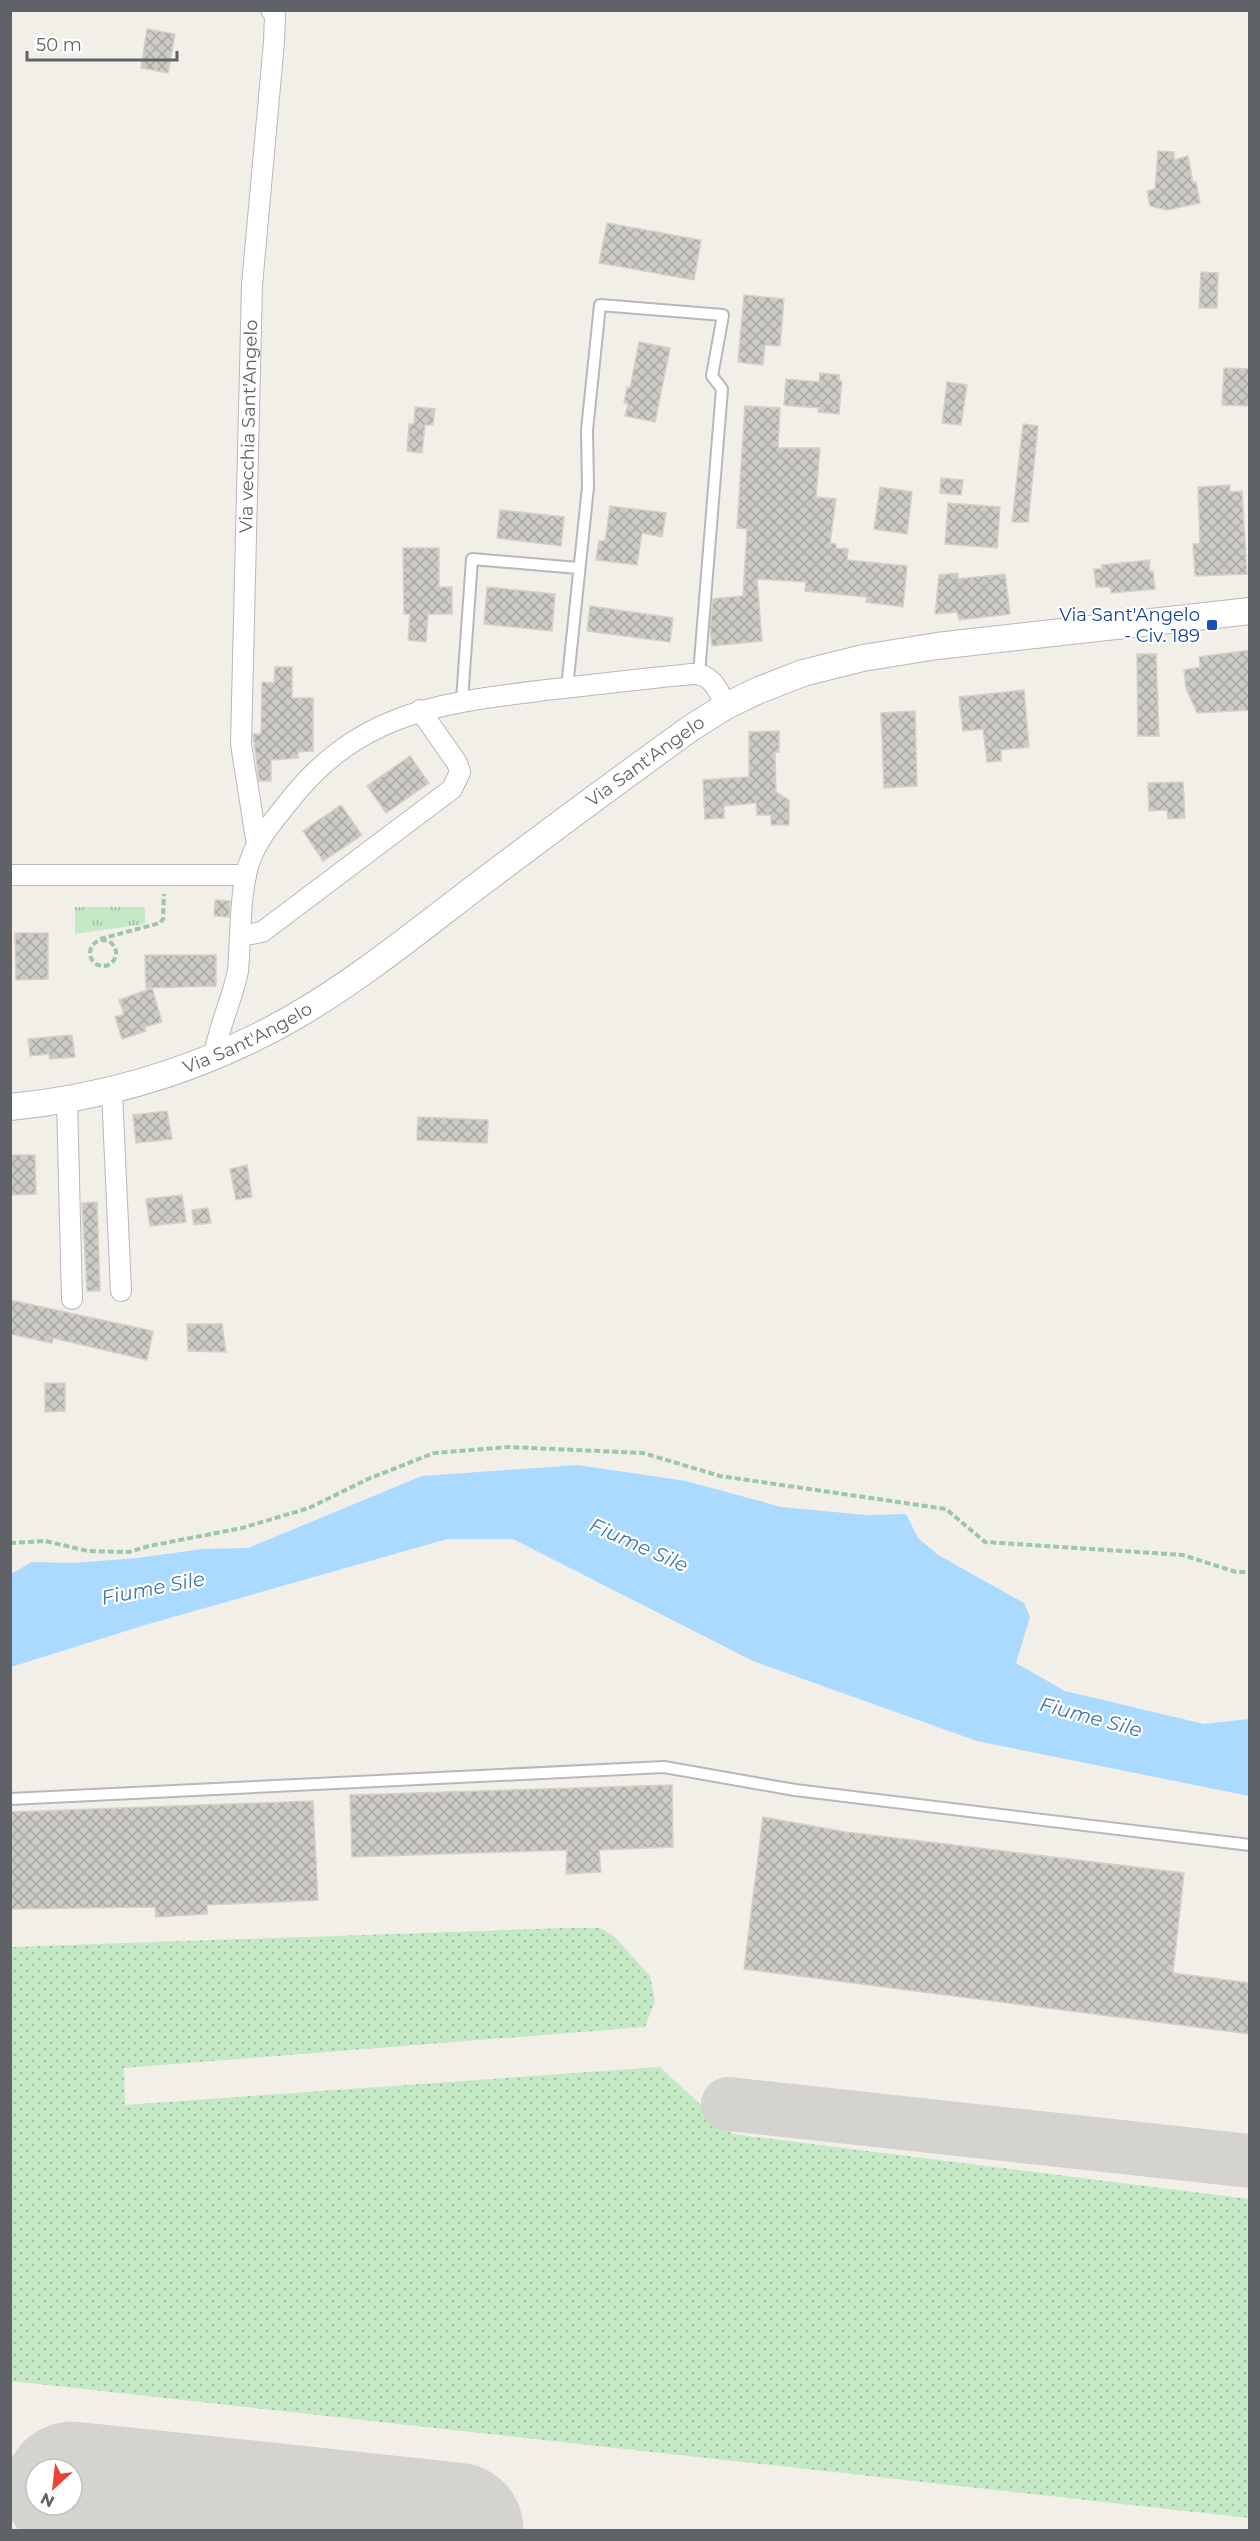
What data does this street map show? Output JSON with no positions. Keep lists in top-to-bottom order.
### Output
{
  "streets": {
    "street": ["Via vecchia Sant'Angelo", "Via Sant'Angelo"]
  },
  "crossings": [
    ["Via vecchia Sant'Angelo", "Via Sant'Angelo"]
  ],
  "water": ["Fiume Sile"],
  "places": {
    "transit": ["Via Sant'Angelo - Civ. 189"]
  },
  "scale_bar": "50 m",
  "north": "bottom left"
}
